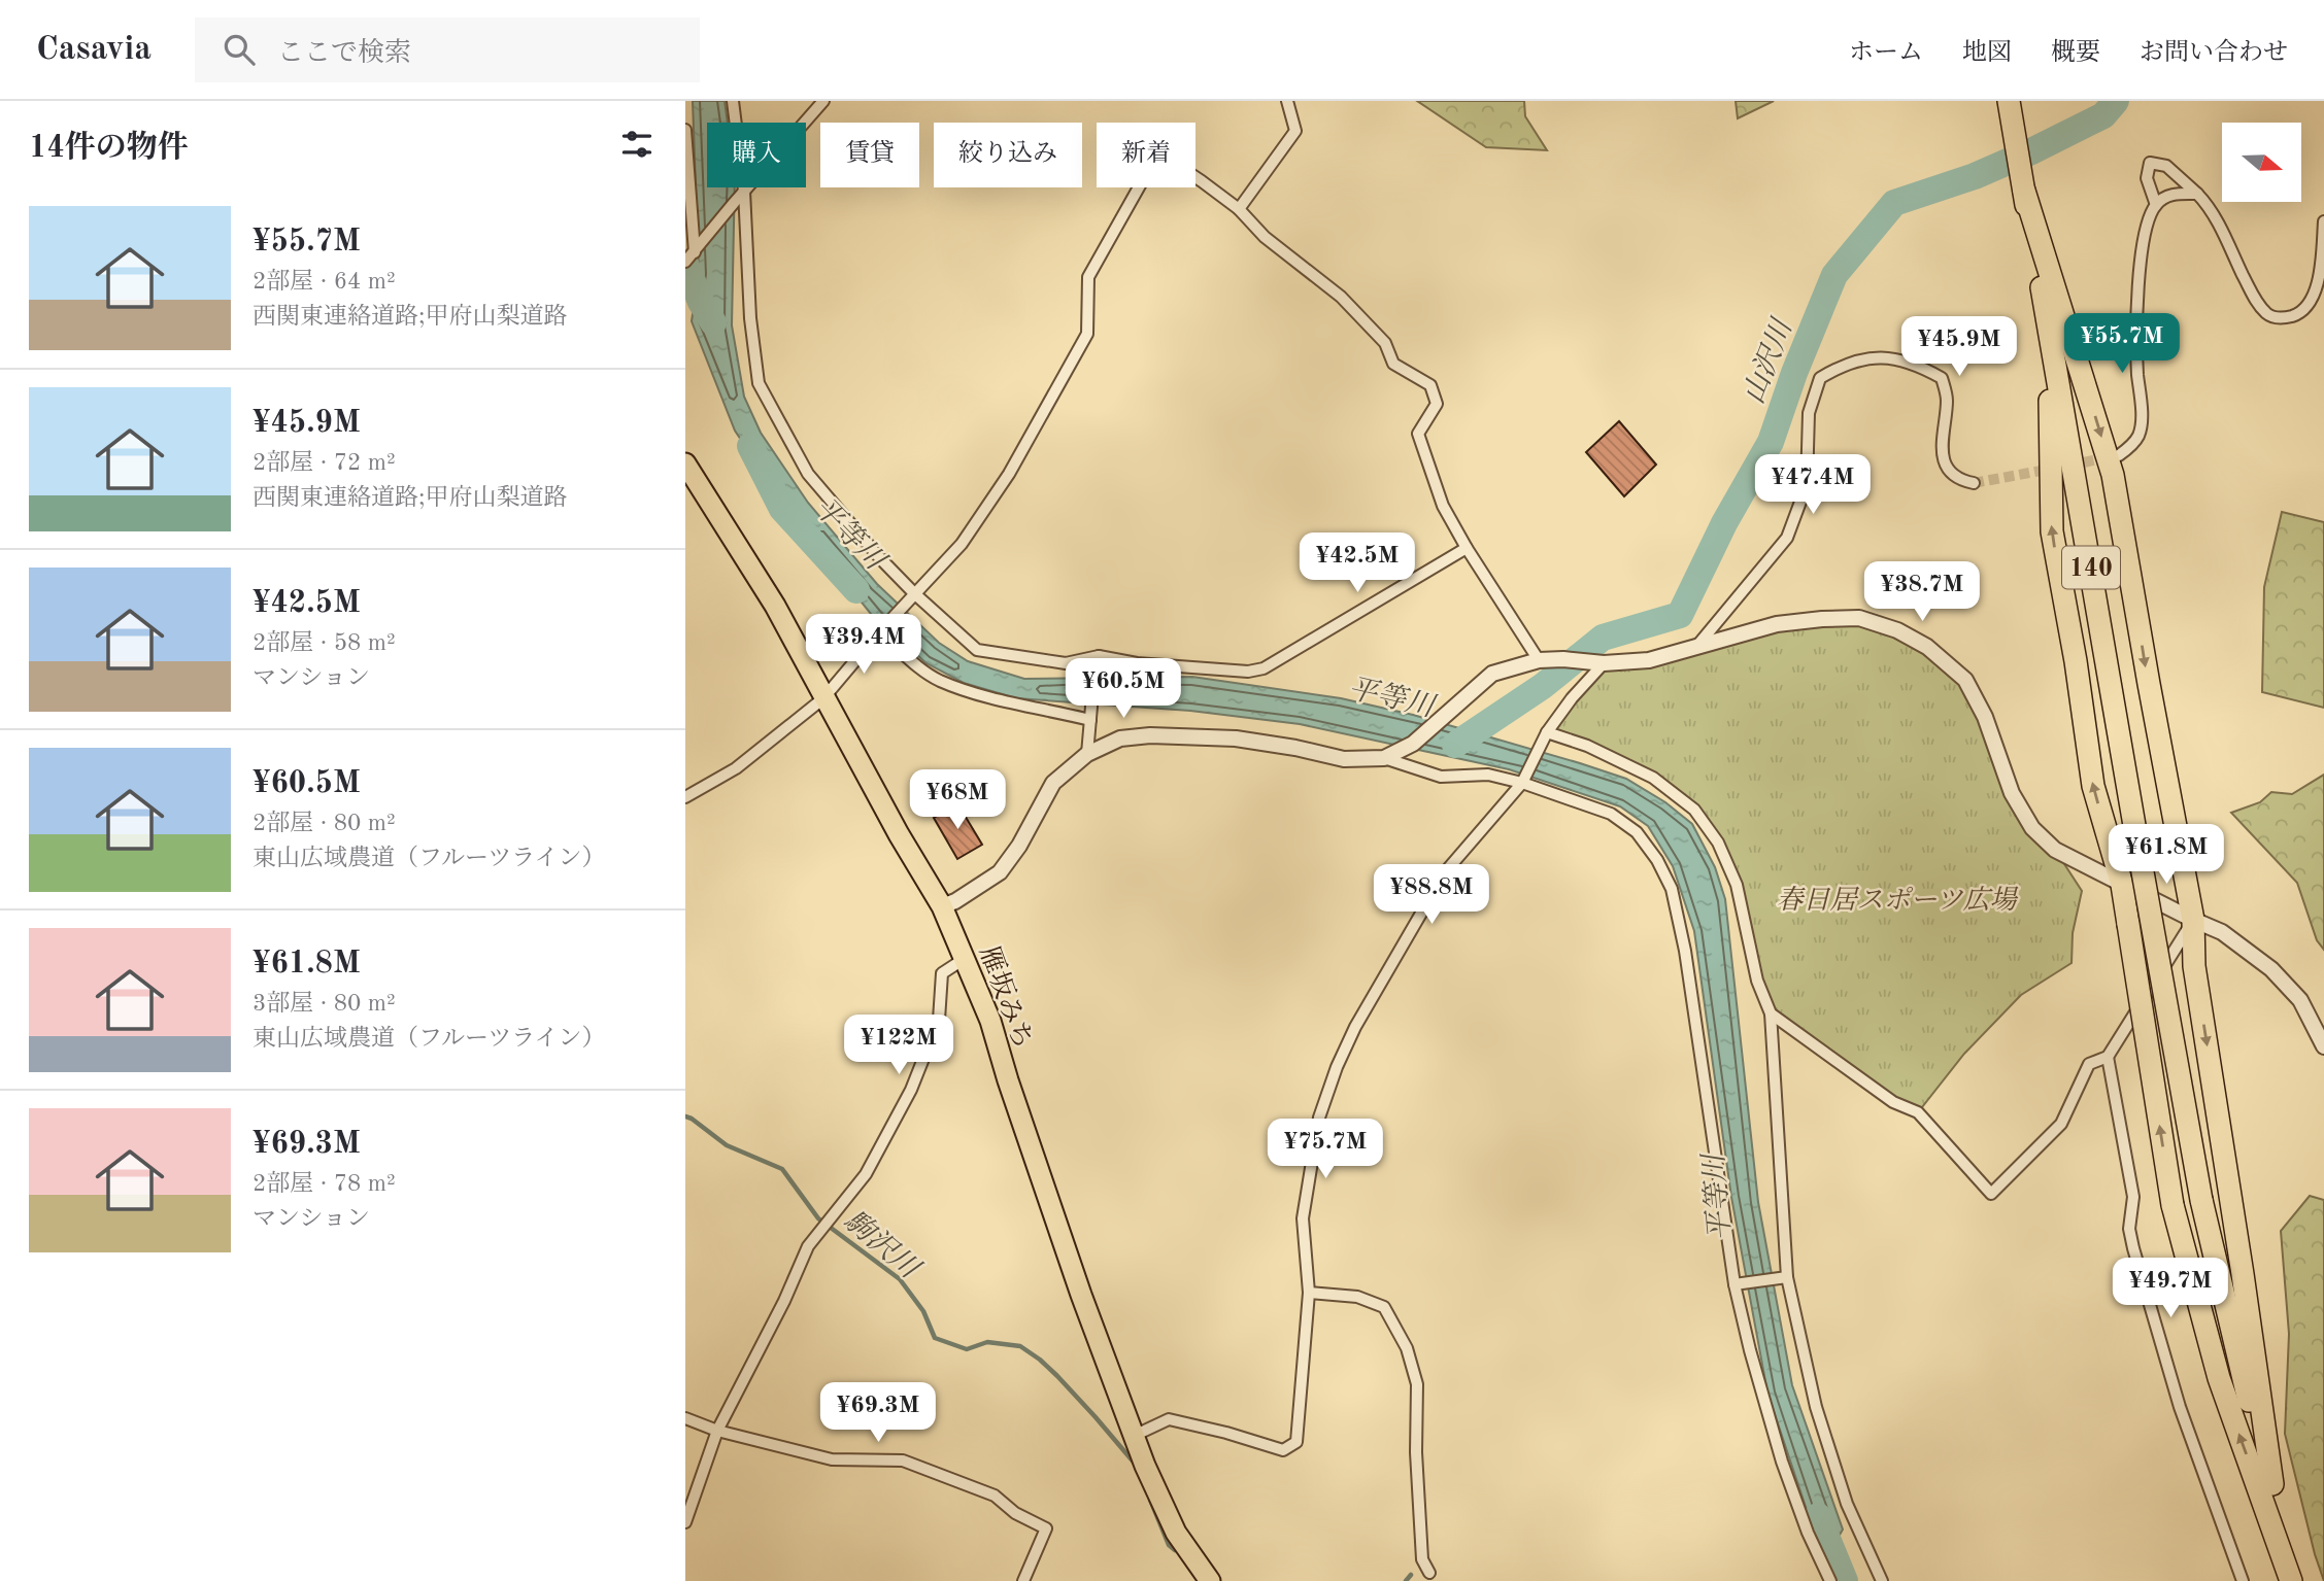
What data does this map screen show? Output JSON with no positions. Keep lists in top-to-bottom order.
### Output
{
  "streets": {
    "highway": ["140", "雁坂みち"]
  },
  "water": ["山沢川", "平等川", "駒沢川"],
  "parks": ["春日居スポーツ広場"],
  "north": "right",
  "page": {
    "header": "Casavia",
    "search": "ここで検索",
    "nav": [
      "ホーム",
      "地図",
      "概要",
      "お問い合わせ"
    ],
    "heading": "14件の物件",
    "chip": [
      "購入",
      "賃貸",
      "絞り込み",
      "新着"
    ],
    "list": [
      {
        "name": "¥55.7M",
        "note": "2部屋 · 64 m² · 西関東連絡道路;甲府山梨道路"
      },
      {
        "name": "¥45.9M",
        "note": "2部屋 · 72 m² · 西関東連絡道路;甲府山梨道路"
      },
      {
        "name": "¥42.5M",
        "note": "2部屋 · 58 m² · マンション"
      },
      {
        "name": "¥60.5M",
        "note": "2部屋 · 80 m² · 東山広域農道（フルーツライン）"
      },
      {
        "name": "¥61.8M",
        "note": "3部屋 · 80 m² · 東山広域農道（フルーツライン）"
      },
      {
        "name": "¥69.3M",
        "note": "2部屋 · 78 m² · マンション"
      }
    ],
    "price": [
      "¥55.7M",
      "¥45.9M",
      "¥47.4M",
      "¥42.5M",
      "¥38.7M",
      "¥39.4M",
      "¥60.5M",
      "¥68M",
      "¥61.8M",
      "¥88.8M",
      "¥122M",
      "¥75.7M",
      "¥49.7M",
      "¥69.3M"
    ]
  }
}
